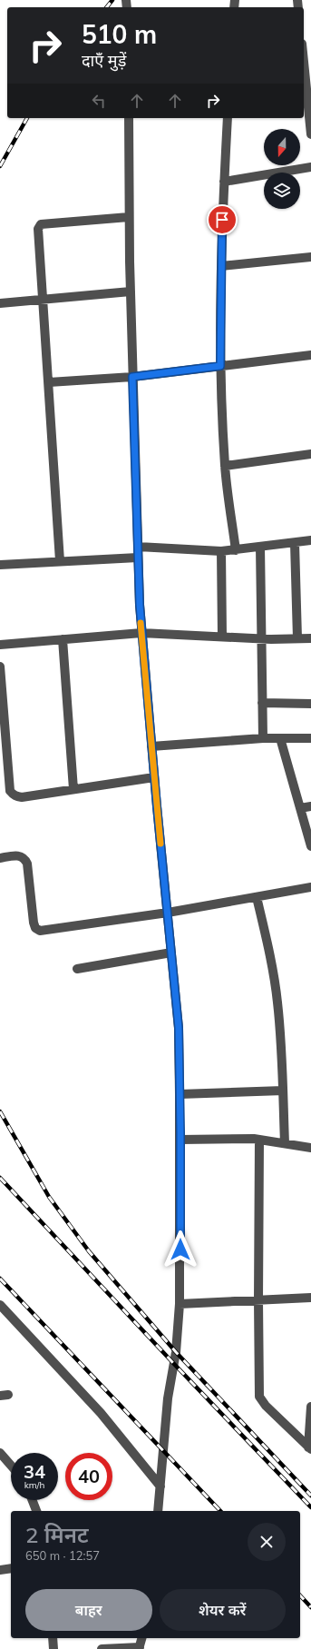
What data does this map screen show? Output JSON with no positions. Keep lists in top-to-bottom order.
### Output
{
  "north": "bottom",
  "page": {
    "turn": ["510 m", "दाएँ मुड़ें"],
    "speed": "34 km/h",
    "limit": "40",
    "heading": ["2 मिनट", "650 m · 12:57"],
    "buttons": ["बाहर", "शेयर करें"]
  }
}
